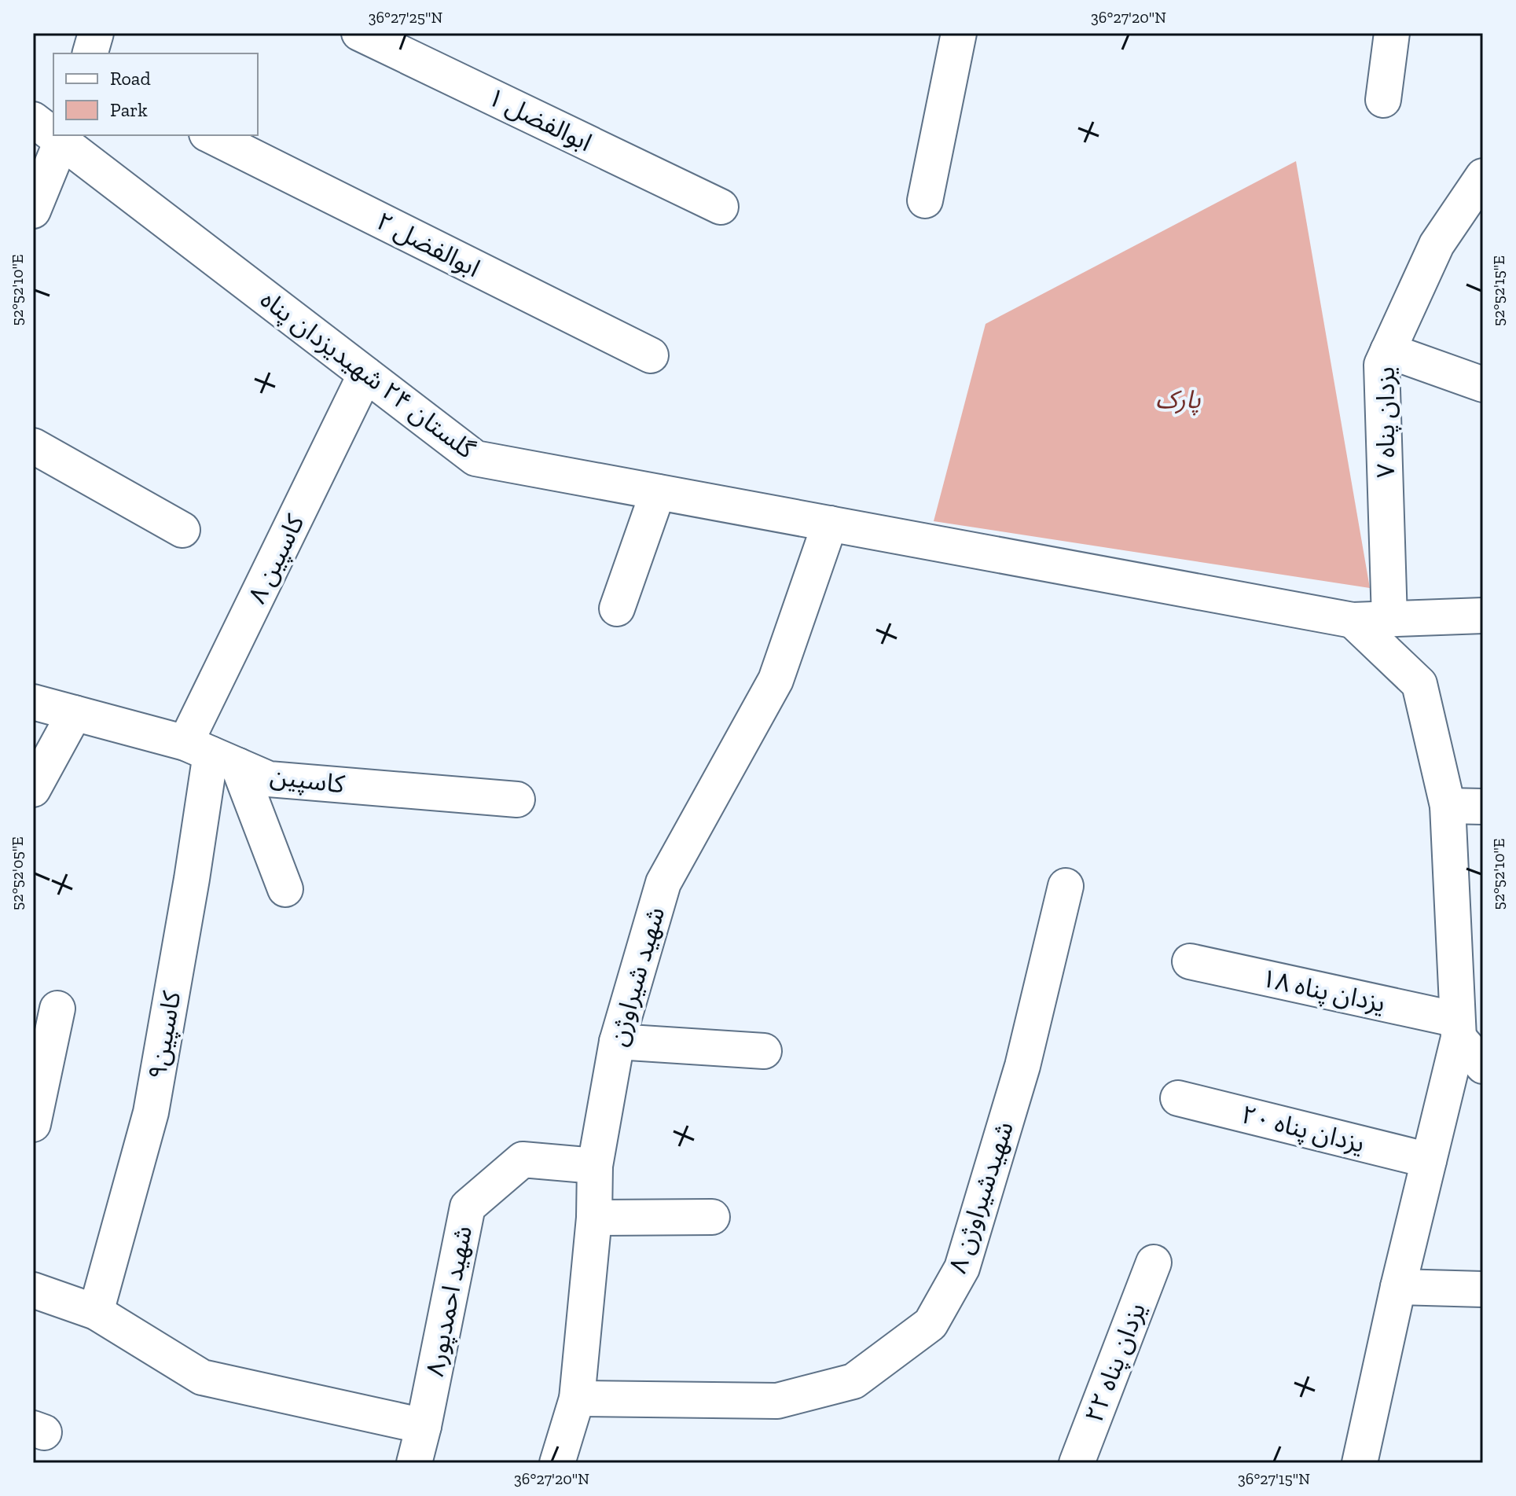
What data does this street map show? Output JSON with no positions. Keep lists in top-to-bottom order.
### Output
{
  "streets": {
    "street": [
      "ابوالفضل ۱",
      "ابوالفضل ۲",
      "گلستان ۲۴ شهیدیزدان پناه",
      "یزدان پناه ۷",
      "کاسپین ۸",
      "کاسپین",
      "شهید شیراوژن",
      "یزدان پناه ۱۸",
      "کاسپین۹",
      "یزدان پناه ۲۰",
      "شهیدشیراوژن ۸",
      "شهید احمدپور۸",
      "یزدان پناه ۲۲"
    ]
  },
  "crossings": [
    ["گلستان ۲۴ شهیدیزدان پناه", "یزدان پناه ۷"],
    ["گلستان ۲۴ شهیدیزدان پناه", "کاسپین ۸"],
    ["گلستان ۲۴ شهیدیزدان پناه", "شهید شیراوژن"],
    ["کاسپین ۸", "کاسپین"],
    ["کاسپین ۸", "کاسپین۹"],
    ["کاسپین", "کاسپین۹"],
    ["شهید شیراوژن", "شهیدشیراوژن ۸"],
    ["شهید شیراوژن", "شهید احمدپور۸"]
  ],
  "parks": ["پارک"],
  "legend": ["Road", "Park"],
  "coordinates": [
    "36°27'25\"N",
    "36°27'20\"N",
    "52°52'10\"E",
    "52°52'15\"E",
    "52°52'05\"E",
    "36°27'15\"N"
  ]
}
